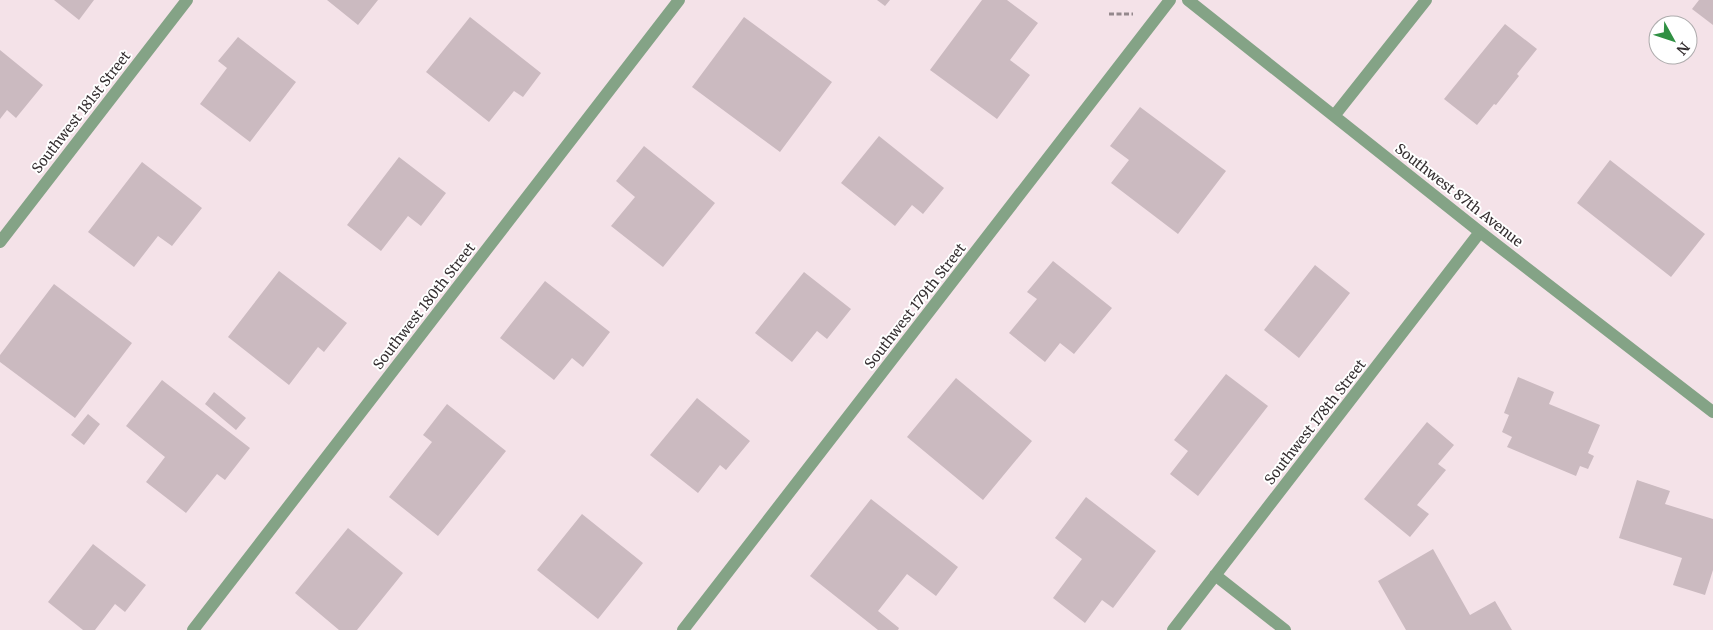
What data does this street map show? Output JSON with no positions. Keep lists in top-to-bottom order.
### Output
{
  "streets": {
    "street": [
      "Southwest 181st Street",
      "Southwest 87th Avenue",
      "Southwest 180th Street",
      "Southwest 179th Street",
      "Southwest 178th Street"
    ]
  },
  "crossings": [
    ["Southwest 87th Avenue", "Southwest 178th Street"]
  ],
  "north": "bottom right"
}
